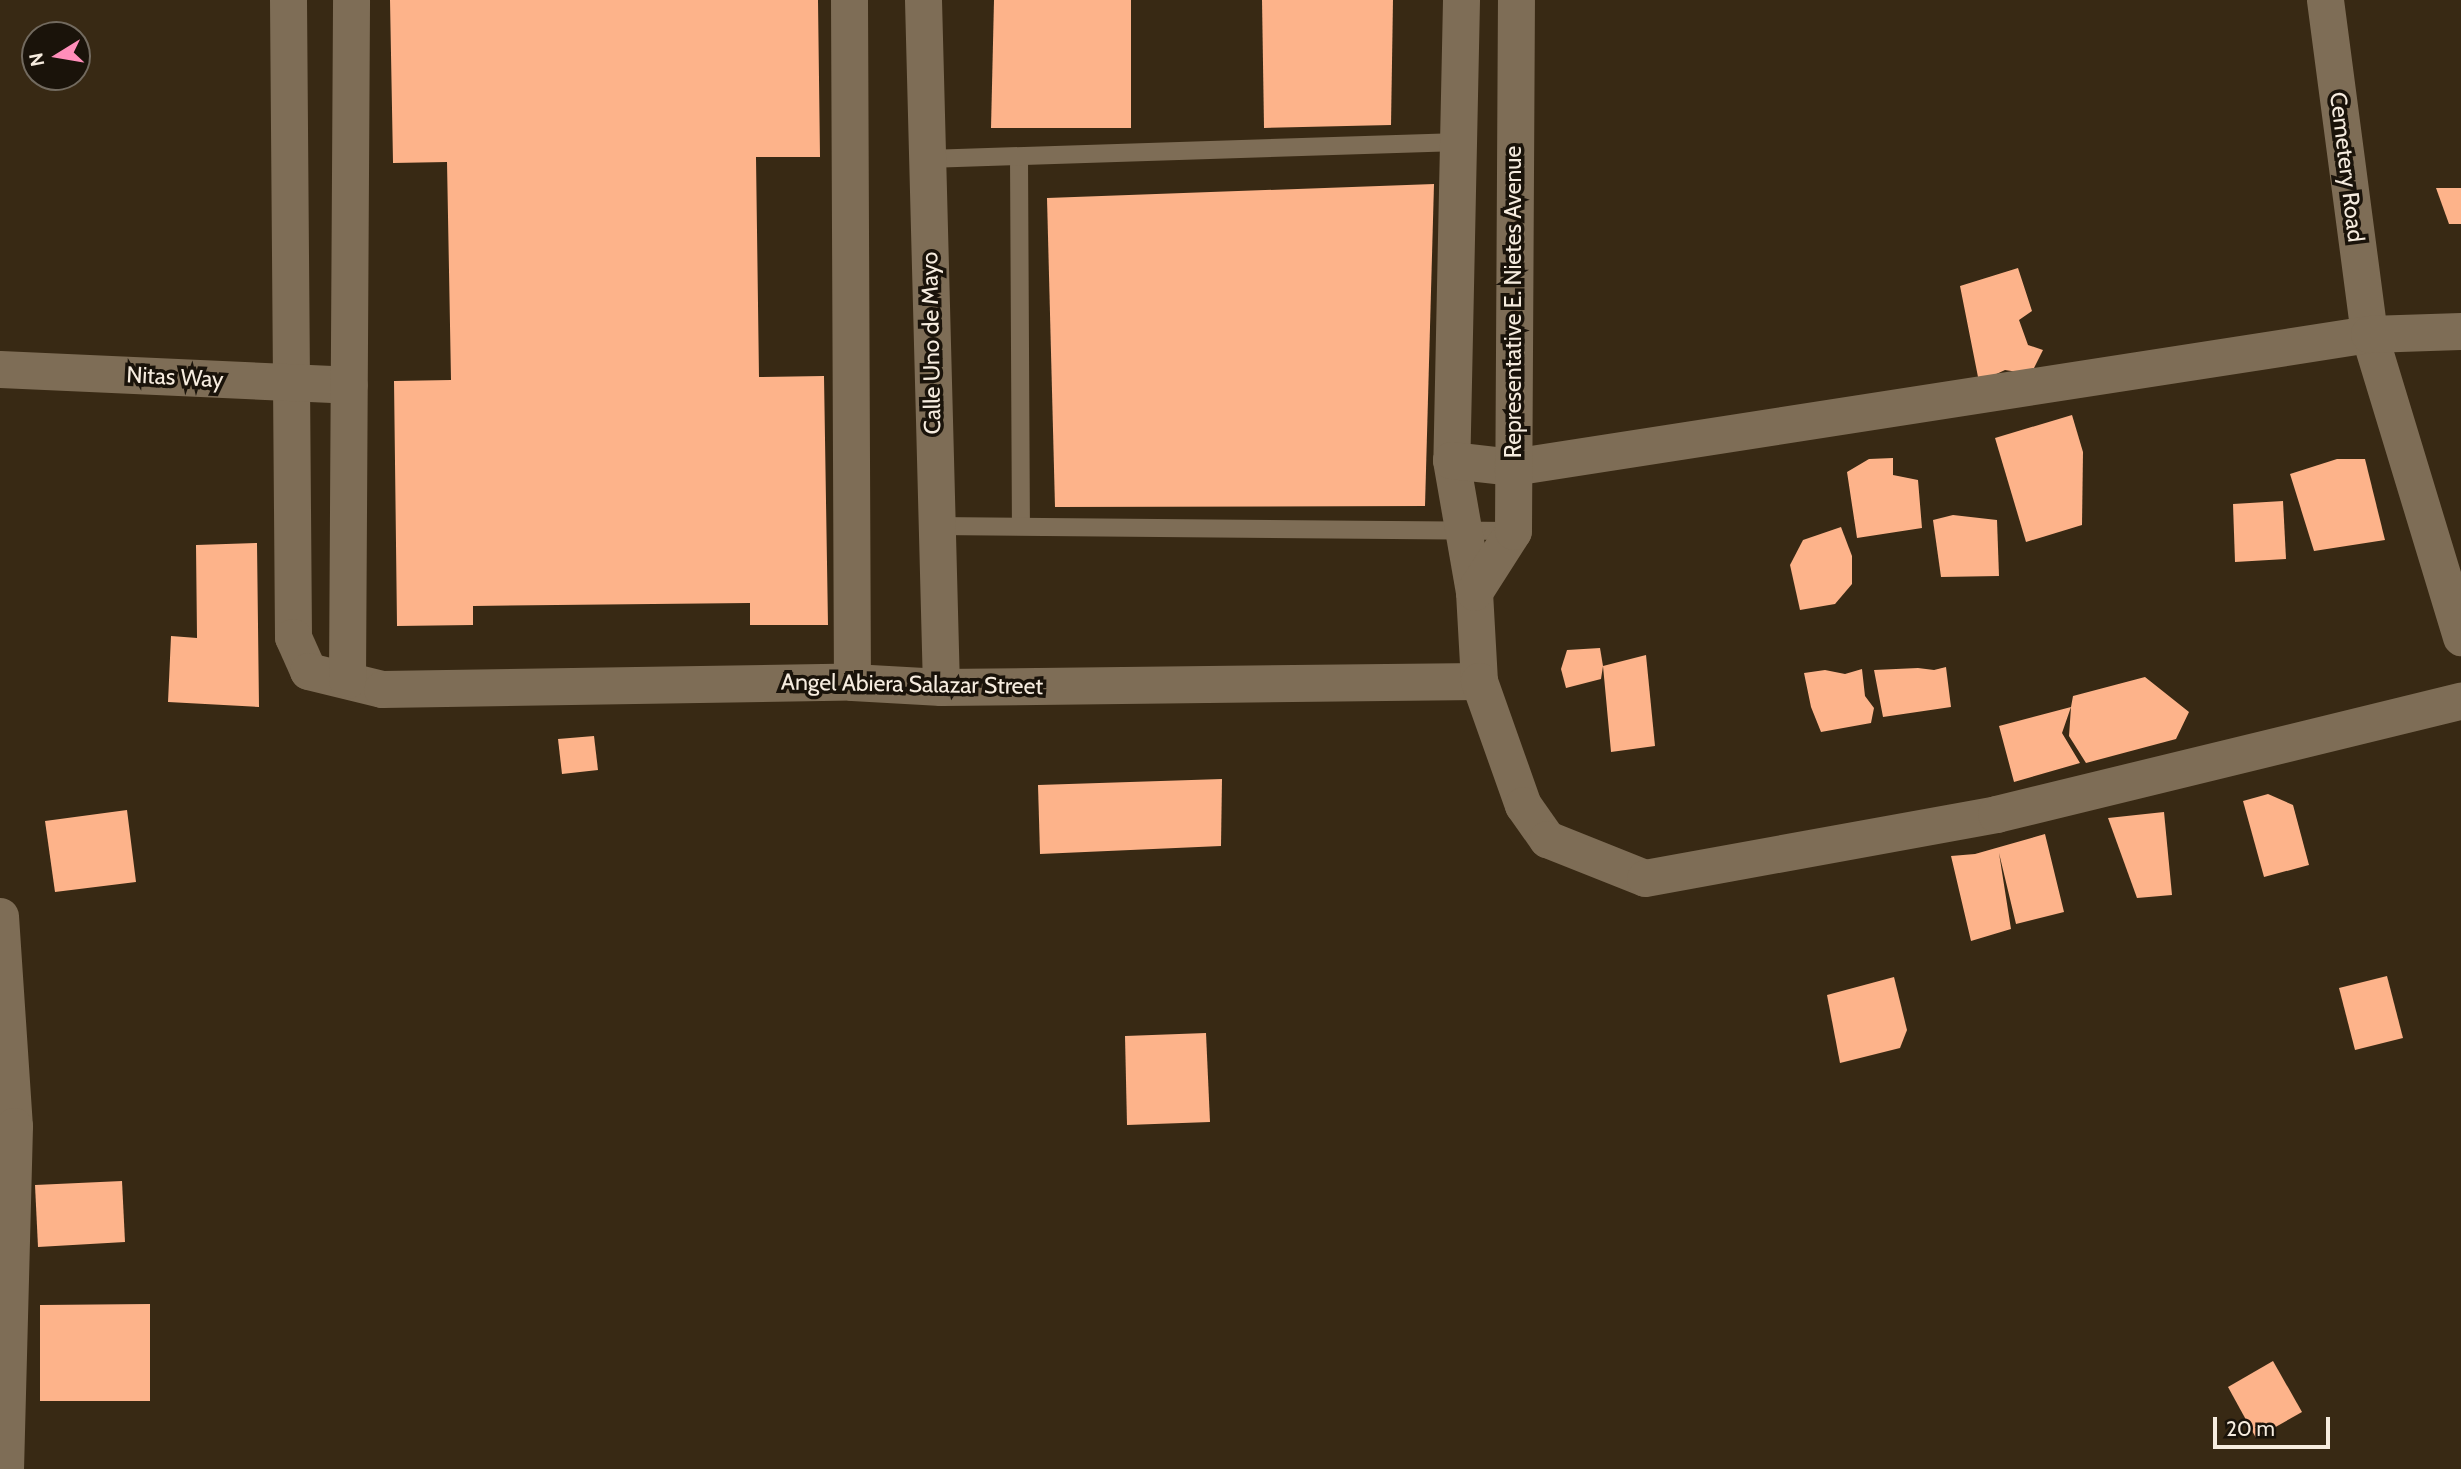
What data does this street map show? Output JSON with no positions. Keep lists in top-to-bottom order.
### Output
{
  "streets": {
    "street": [
      "Cemetery Road",
      "Representative E. Nietes Avenue",
      "Calle Uno de Mayo",
      "Nitas Way",
      "Angel Abiera Salazar Street"
    ]
  },
  "crossings": [
    ["Calle Uno de Mayo", "Angel Abiera Salazar Street"],
    ["Nitas Way", "Angel Abiera Salazar Street"]
  ],
  "scale_bar": "20 m",
  "north": "left"
}
